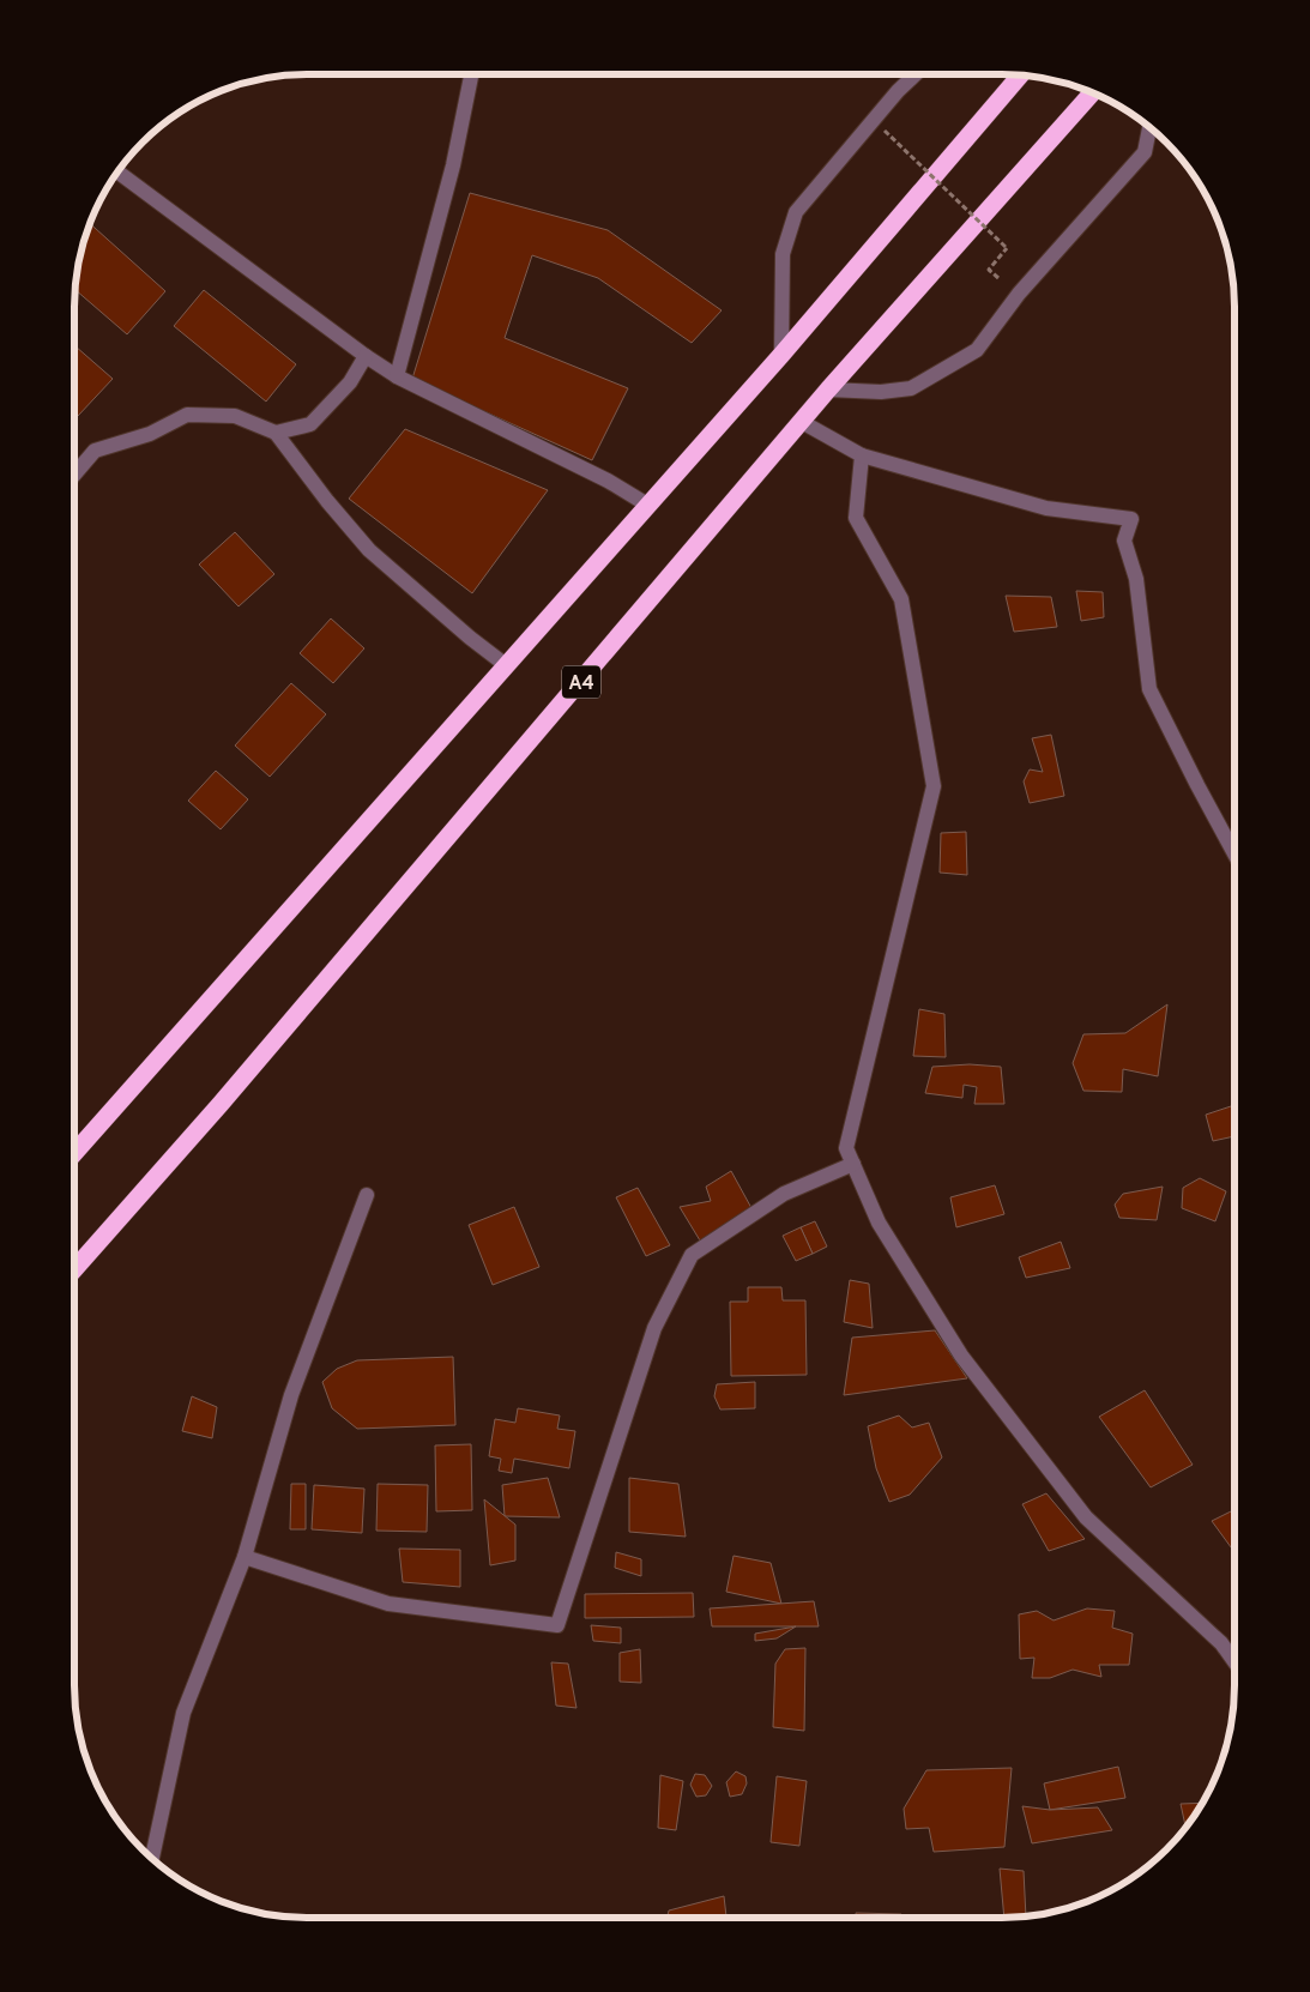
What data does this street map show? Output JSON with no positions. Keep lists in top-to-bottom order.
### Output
{
  "streets": {
    "highway": ["A4"]
  }
}
